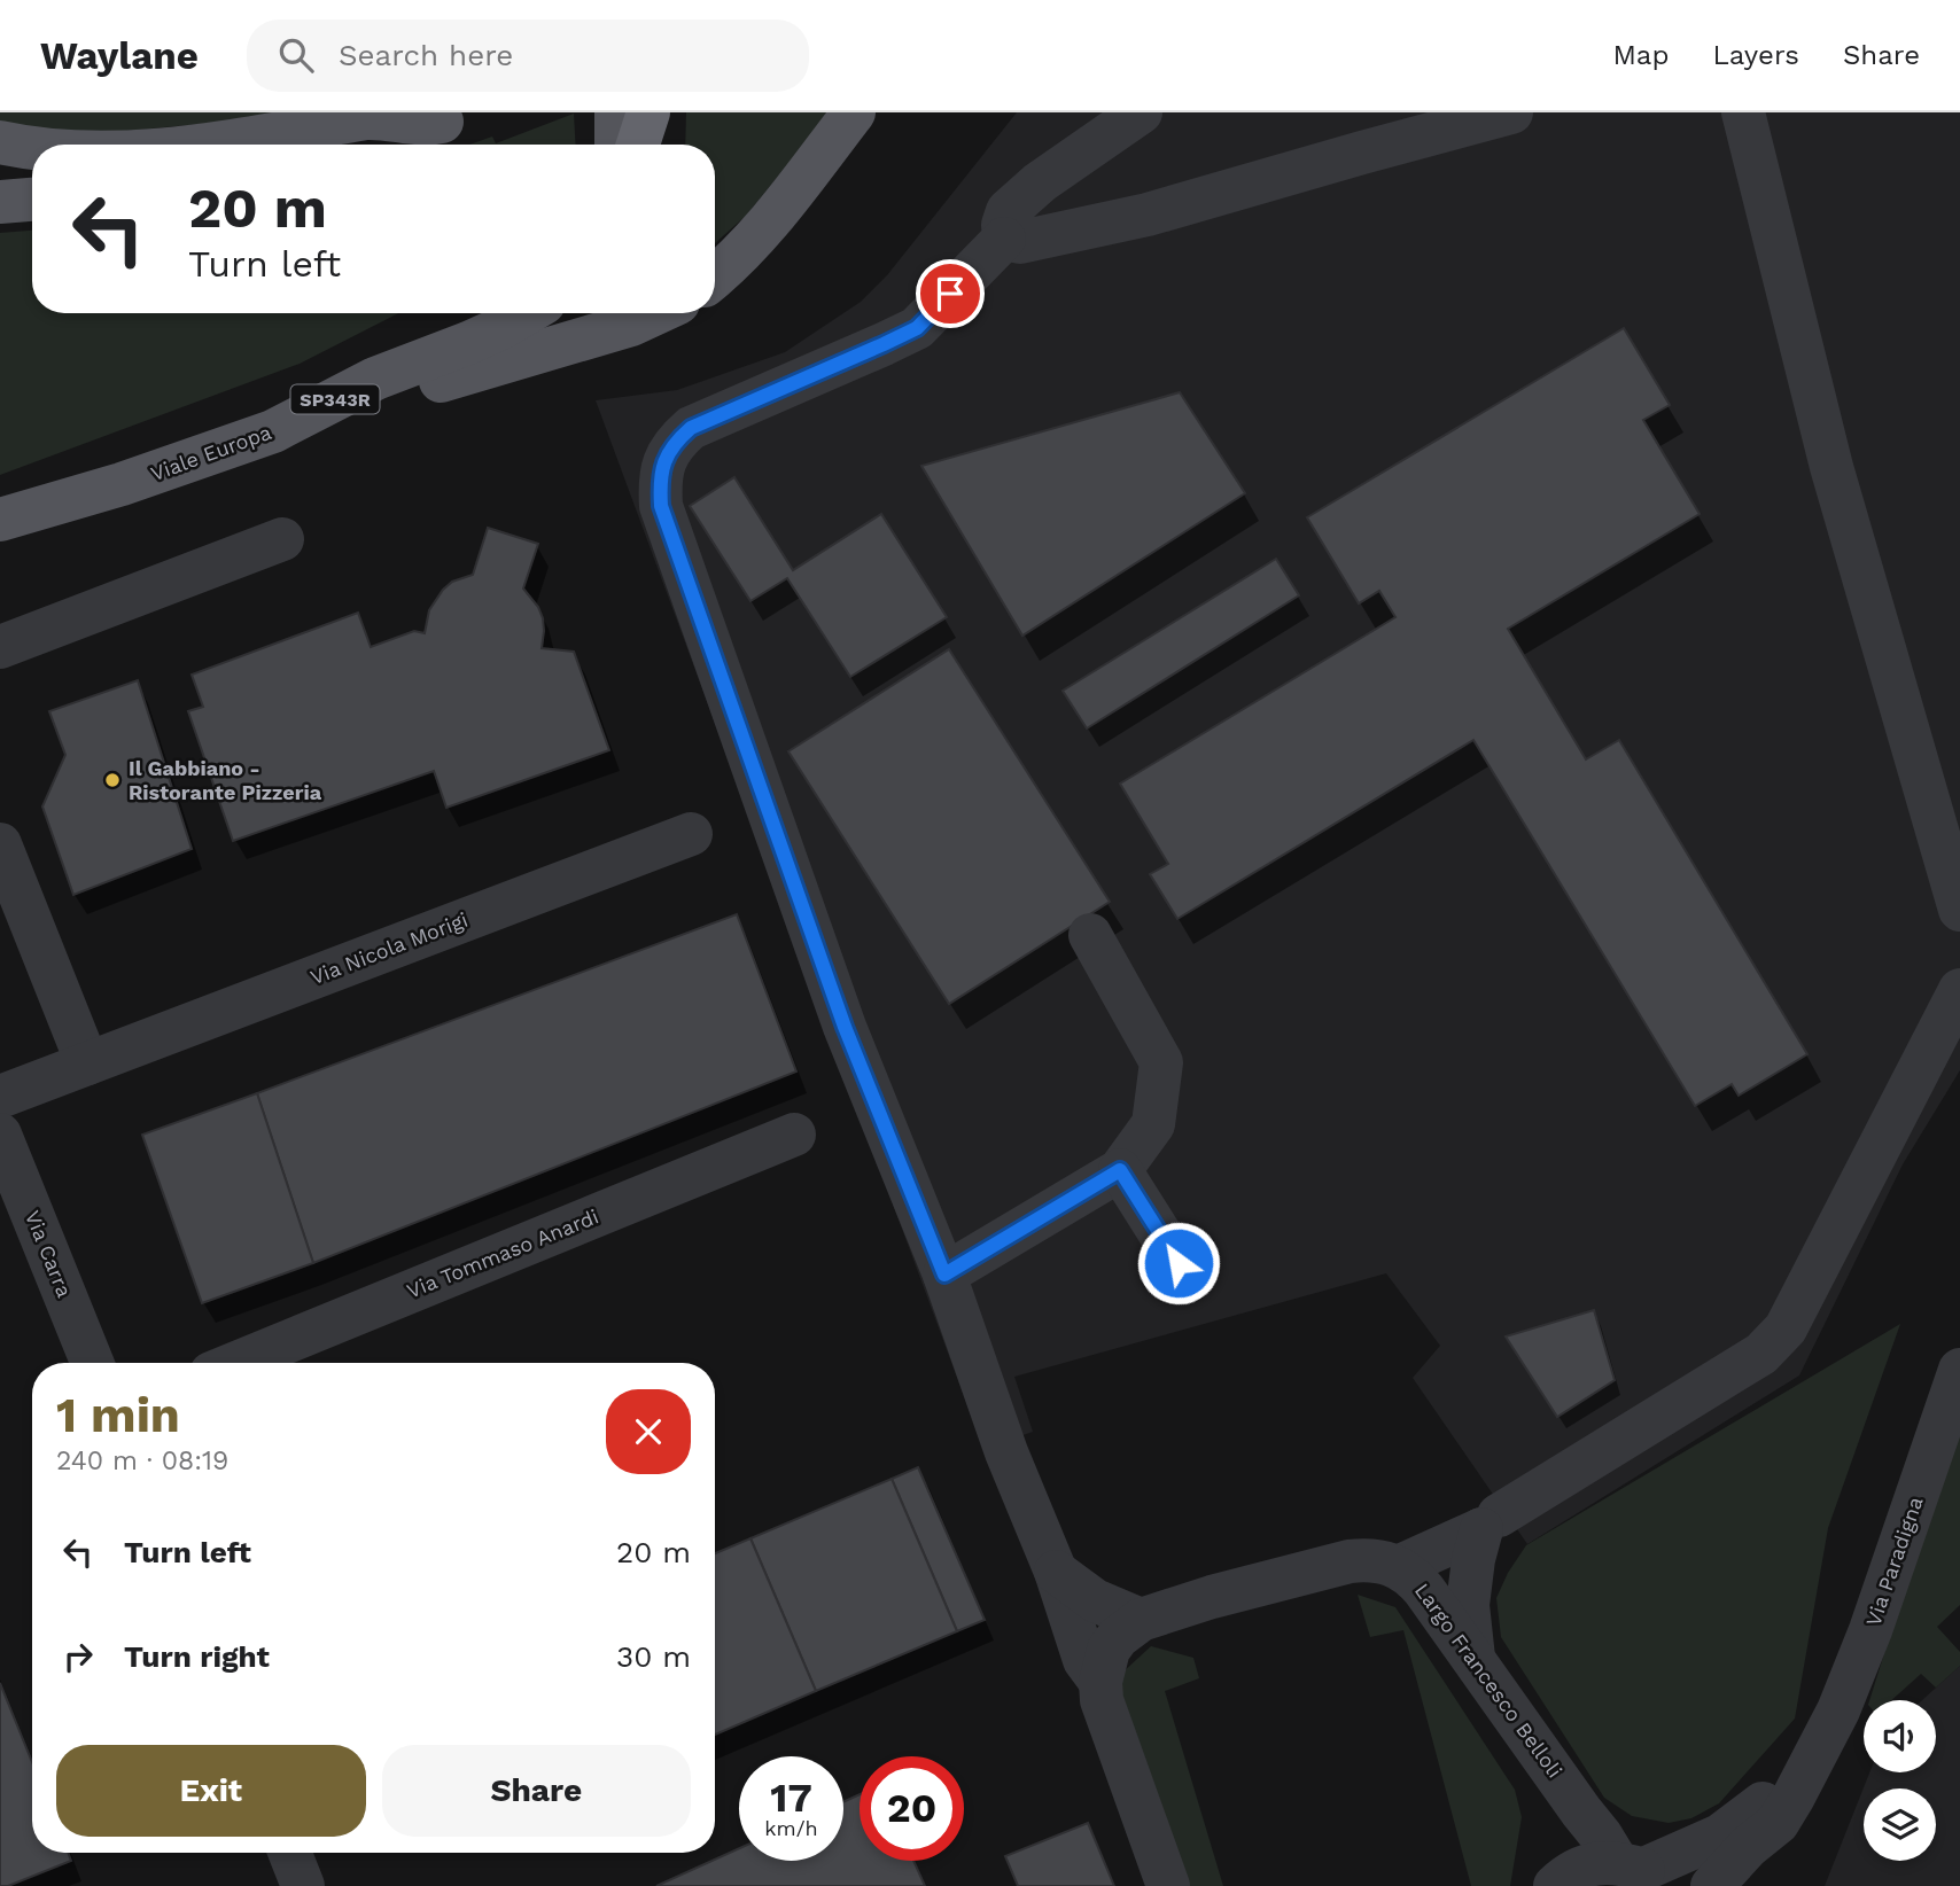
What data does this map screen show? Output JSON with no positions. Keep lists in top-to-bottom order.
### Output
{
  "streets": {
    "main road": ["SP343R", "Viale Europa"],
    "street": [
      "Via Nicola Morigi",
      "Via Carra",
      "Via Tommaso Anardi",
      "Via Paradigna",
      "Largo Francesco Belloli"
    ]
  },
  "crossings": [
    ["SP343R", "Viale Europa"],
    ["Via Paradigna", "Largo Francesco Belloli"]
  ],
  "places": ["Il Gabbiano - Ristorante Pizzeria"],
  "page": {
    "header": "Waylane",
    "search": "Search here",
    "nav": ["Map", "Layers", "Share"],
    "turn": ["20 m", "Turn left"],
    "heading": ["1 min", "240 m · 08:19"],
    "list": [
      {
        "name": "Turn left",
        "value": "20 m"
      },
      {
        "name": "Turn right",
        "value": "30 m"
      }
    ],
    "buttons": ["Exit", "Share"],
    "speed": "17 km/h",
    "limit": "20"
  }
}
